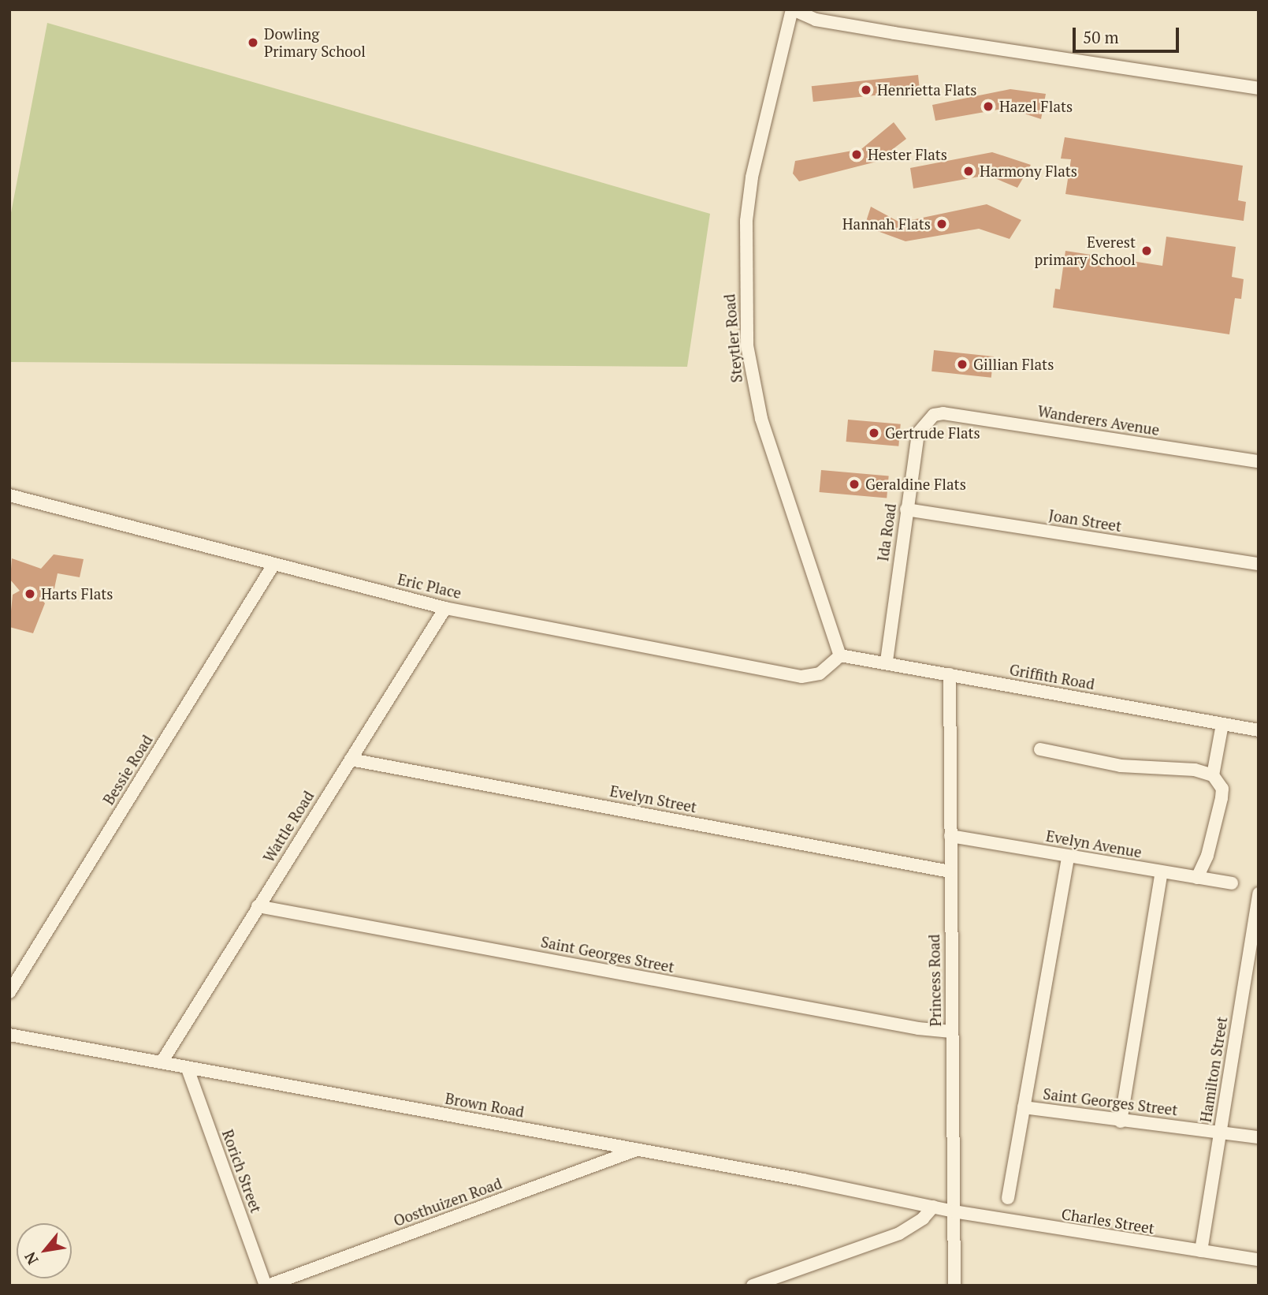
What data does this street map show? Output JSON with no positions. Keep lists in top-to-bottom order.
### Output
{
  "streets": {
    "street": [
      "Steytler Road",
      "Wanderers Avenue",
      "Joan Street",
      "Ida Road",
      "Eric Place",
      "Griffith Road",
      "Bessie Road",
      "Evelyn Street",
      "Wattle Road",
      "Evelyn Avenue",
      "Saint Georges Street",
      "Princess Road",
      "Hamilton Street",
      "Brown Road",
      "Rorich Street",
      "Oosthuizen Road",
      "Charles Street"
    ]
  },
  "crossings": [
    ["Steytler Road", "Eric Place"],
    ["Steytler Road", "Griffith Road"],
    ["Wanderers Avenue", "Ida Road"],
    ["Joan Street", "Ida Road"],
    ["Ida Road", "Griffith Road"],
    ["Eric Place", "Griffith Road"],
    ["Eric Place", "Bessie Road"],
    ["Eric Place", "Wattle Road"],
    ["Griffith Road", "Princess Road"],
    ["Evelyn Street", "Wattle Road"],
    ["Evelyn Street", "Princess Road"],
    ["Wattle Road", "Saint Georges Street"],
    ["Wattle Road", "Brown Road"],
    ["Evelyn Avenue", "Princess Road"],
    ["Saint Georges Street", "Princess Road"],
    ["Saint Georges Street", "Hamilton Street"],
    ["Princess Road", "Brown Road"],
    ["Princess Road", "Charles Street"],
    ["Hamilton Street", "Charles Street"],
    ["Brown Road", "Rorich Street"],
    ["Brown Road", "Oosthuizen Road"],
    ["Brown Road", "Charles Street"],
    ["Rorich Street", "Oosthuizen Road"]
  ],
  "places": [
    "Dowling Primary School",
    "Henrietta Flats",
    "Hazel Flats",
    "Hester Flats",
    "Harmony Flats",
    "Hannah Flats",
    "Everest primary School",
    "Gillian Flats",
    "Gertrude Flats",
    "Geraldine Flats",
    "Harts Flats"
  ],
  "scale_bar": "50 m",
  "north": "bottom left"
}
